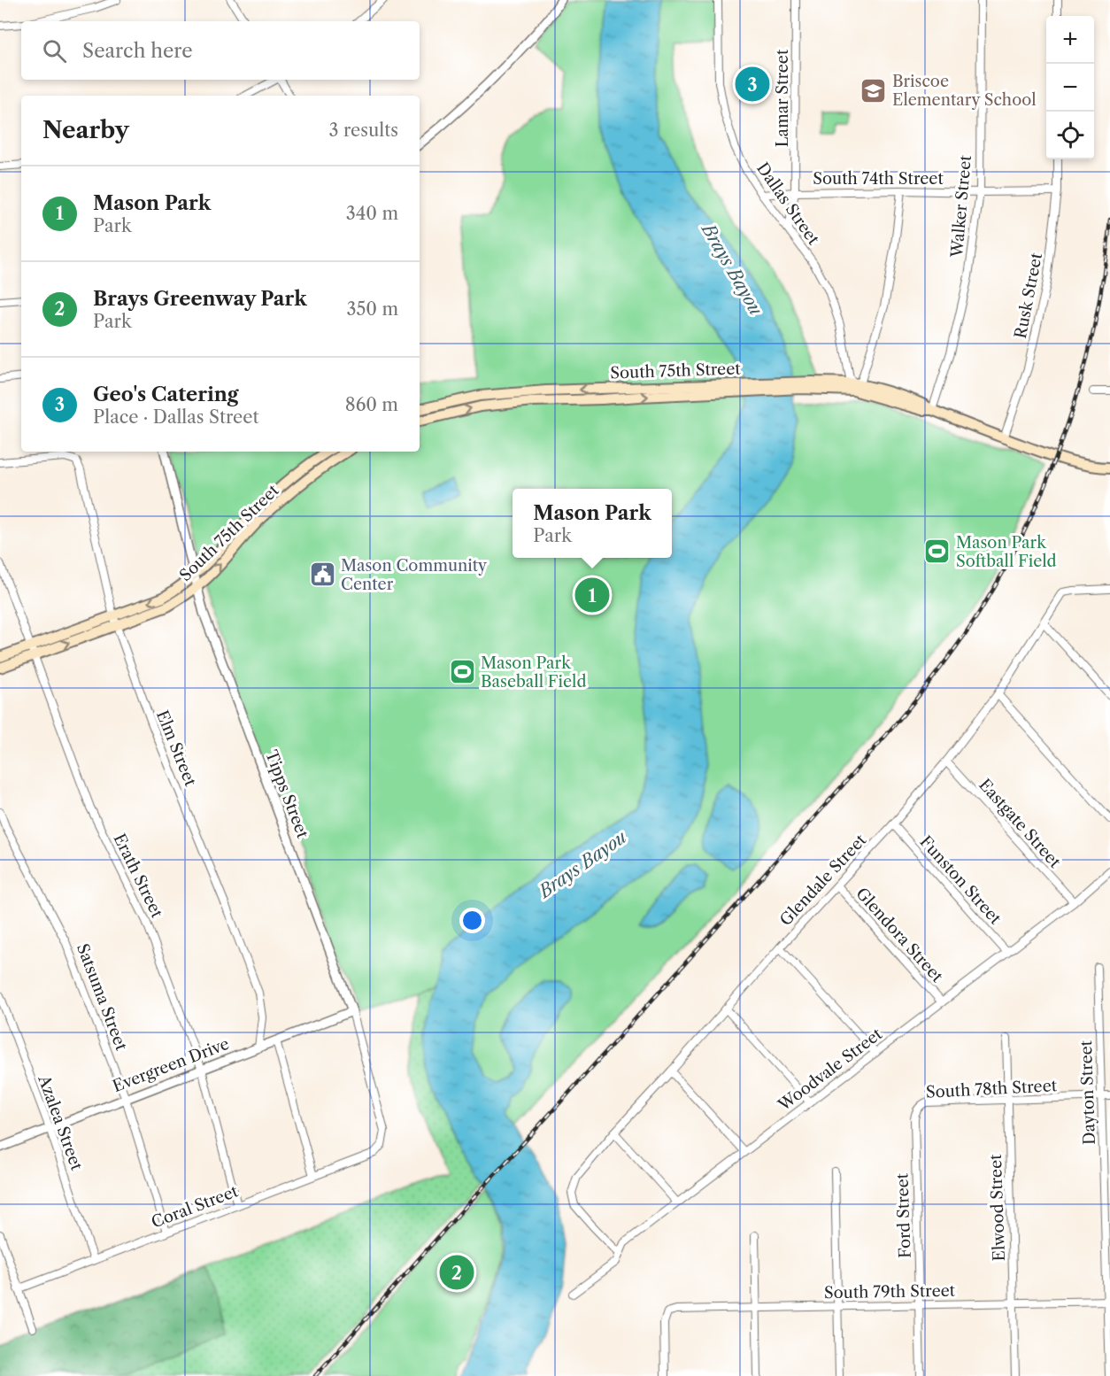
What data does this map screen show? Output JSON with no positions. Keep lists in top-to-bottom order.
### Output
{
  "streets": {
    "main road": ["South 75th Street"],
    "street": [
      "Lamar Street",
      "South 74th Street",
      "Dallas Street",
      "Walker Street",
      "Rusk Street",
      "Elm Street",
      "Tipps Street",
      "Eastgate Street",
      "Erath Street",
      "Glendale Street",
      "Funston Street",
      "Glendora Street",
      "Satsuma Street",
      "Evergreen Drive",
      "Woodvale Street",
      "South 78th Street",
      "Dayton Street",
      "Azalea Street",
      "Coral Street",
      "Elwood Street",
      "Ford Street",
      "South 79th Street"
    ]
  },
  "crossings": [
    ["Lamar Street", "South 74th Street"],
    ["Lamar Street", "Dallas Street"],
    ["South 74th Street", "Dallas Street"],
    ["South 74th Street", "Walker Street"],
    ["South 74th Street", "Rusk Street"],
    ["Dallas Street", "South 75th Street"],
    ["Walker Street", "South 75th Street"],
    ["Rusk Street", "South 75th Street"],
    ["South 75th Street", "Elm Street"],
    ["South 75th Street", "Tipps Street"],
    ["South 75th Street", "Erath Street"],
    ["Elm Street", "Evergreen Drive"],
    ["Tipps Street", "Evergreen Drive"],
    ["Tipps Street", "Coral Street"],
    ["Eastgate Street", "Glendale Street"],
    ["Eastgate Street", "Woodvale Street"],
    ["Erath Street", "Evergreen Drive"],
    ["Erath Street", "Coral Street"],
    ["Glendale Street", "Funston Street"],
    ["Glendale Street", "Glendora Street"],
    ["Glendale Street", "Woodvale Street"],
    ["Funston Street", "Woodvale Street"],
    ["Glendora Street", "Woodvale Street"],
    ["Satsuma Street", "Evergreen Drive"],
    ["Satsuma Street", "Coral Street"],
    ["Evergreen Drive", "Azalea Street"],
    ["South 78th Street", "Dayton Street"],
    ["South 78th Street", "Elwood Street"],
    ["South 78th Street", "Ford Street"],
    ["Dayton Street", "South 79th Street"],
    ["Azalea Street", "Coral Street"],
    ["Elwood Street", "South 79th Street"],
    ["Ford Street", "South 79th Street"]
  ],
  "water": ["Brays Bayou"],
  "places": {
    "school or university": ["Briscoe Elementary School"],
    "sports": ["Mason Park Softball Field", "Mason Park Baseball Field"],
    "public building": ["Mason Community Center"]
  },
  "page": {
    "map_buttons": ["+", "−"],
    "search": "Search here",
    "pins": ["3", "1", "2"],
    "heading": ["Nearby", "3 results"],
    "list": [
      {
        "mark": "1",
        "name": "Mason Park",
        "note": "Park",
        "value": "340 m"
      },
      {
        "mark": "2",
        "name": "Brays Greenway Park",
        "note": "Park",
        "value": "350 m"
      },
      {
        "mark": "3",
        "name": "Geo's Catering",
        "note": "Place · Dallas Street",
        "value": "860 m"
      }
    ],
    "popup": ["Mason Park", "Park"]
  }
}
